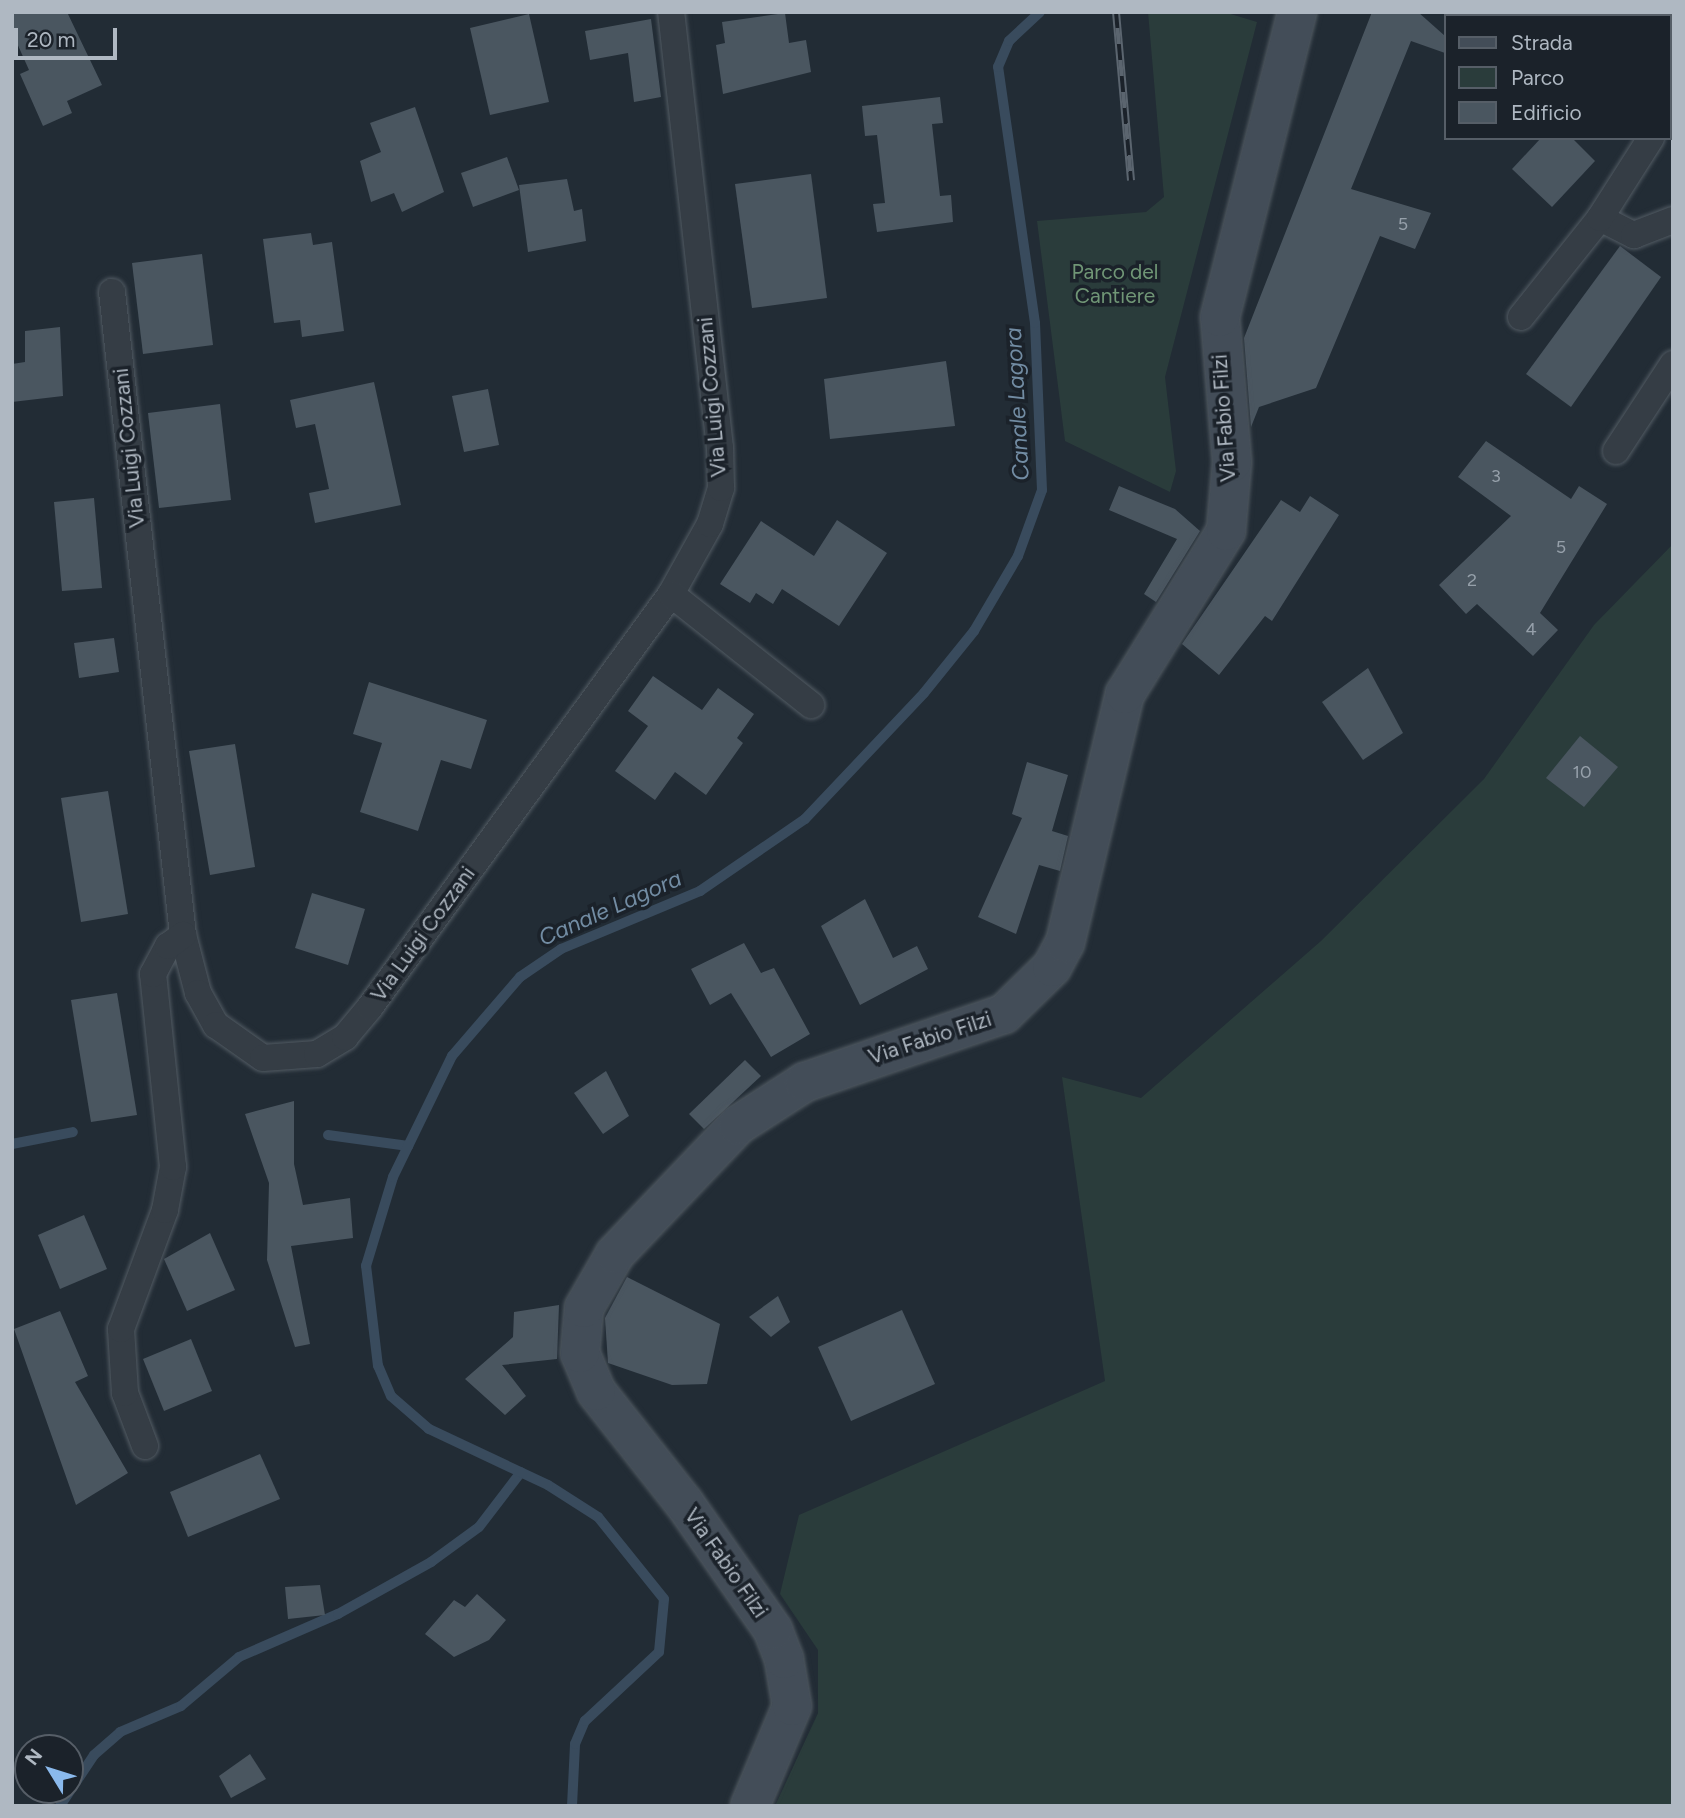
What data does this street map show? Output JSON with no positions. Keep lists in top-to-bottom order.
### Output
{
  "streets": {
    "street": ["Via Luigi Cozzani", "Via Fabio Filzi"]
  },
  "water": ["Canale Lagora"],
  "parks": ["Parco del Cantiere"],
  "house_numbers": [
    "5",
    "3",
    "5",
    "2",
    "4",
    "10"
  ],
  "legend": ["Strada", "Parco", "Edificio"],
  "scale_bar": "20 m",
  "north": "top left"
}
